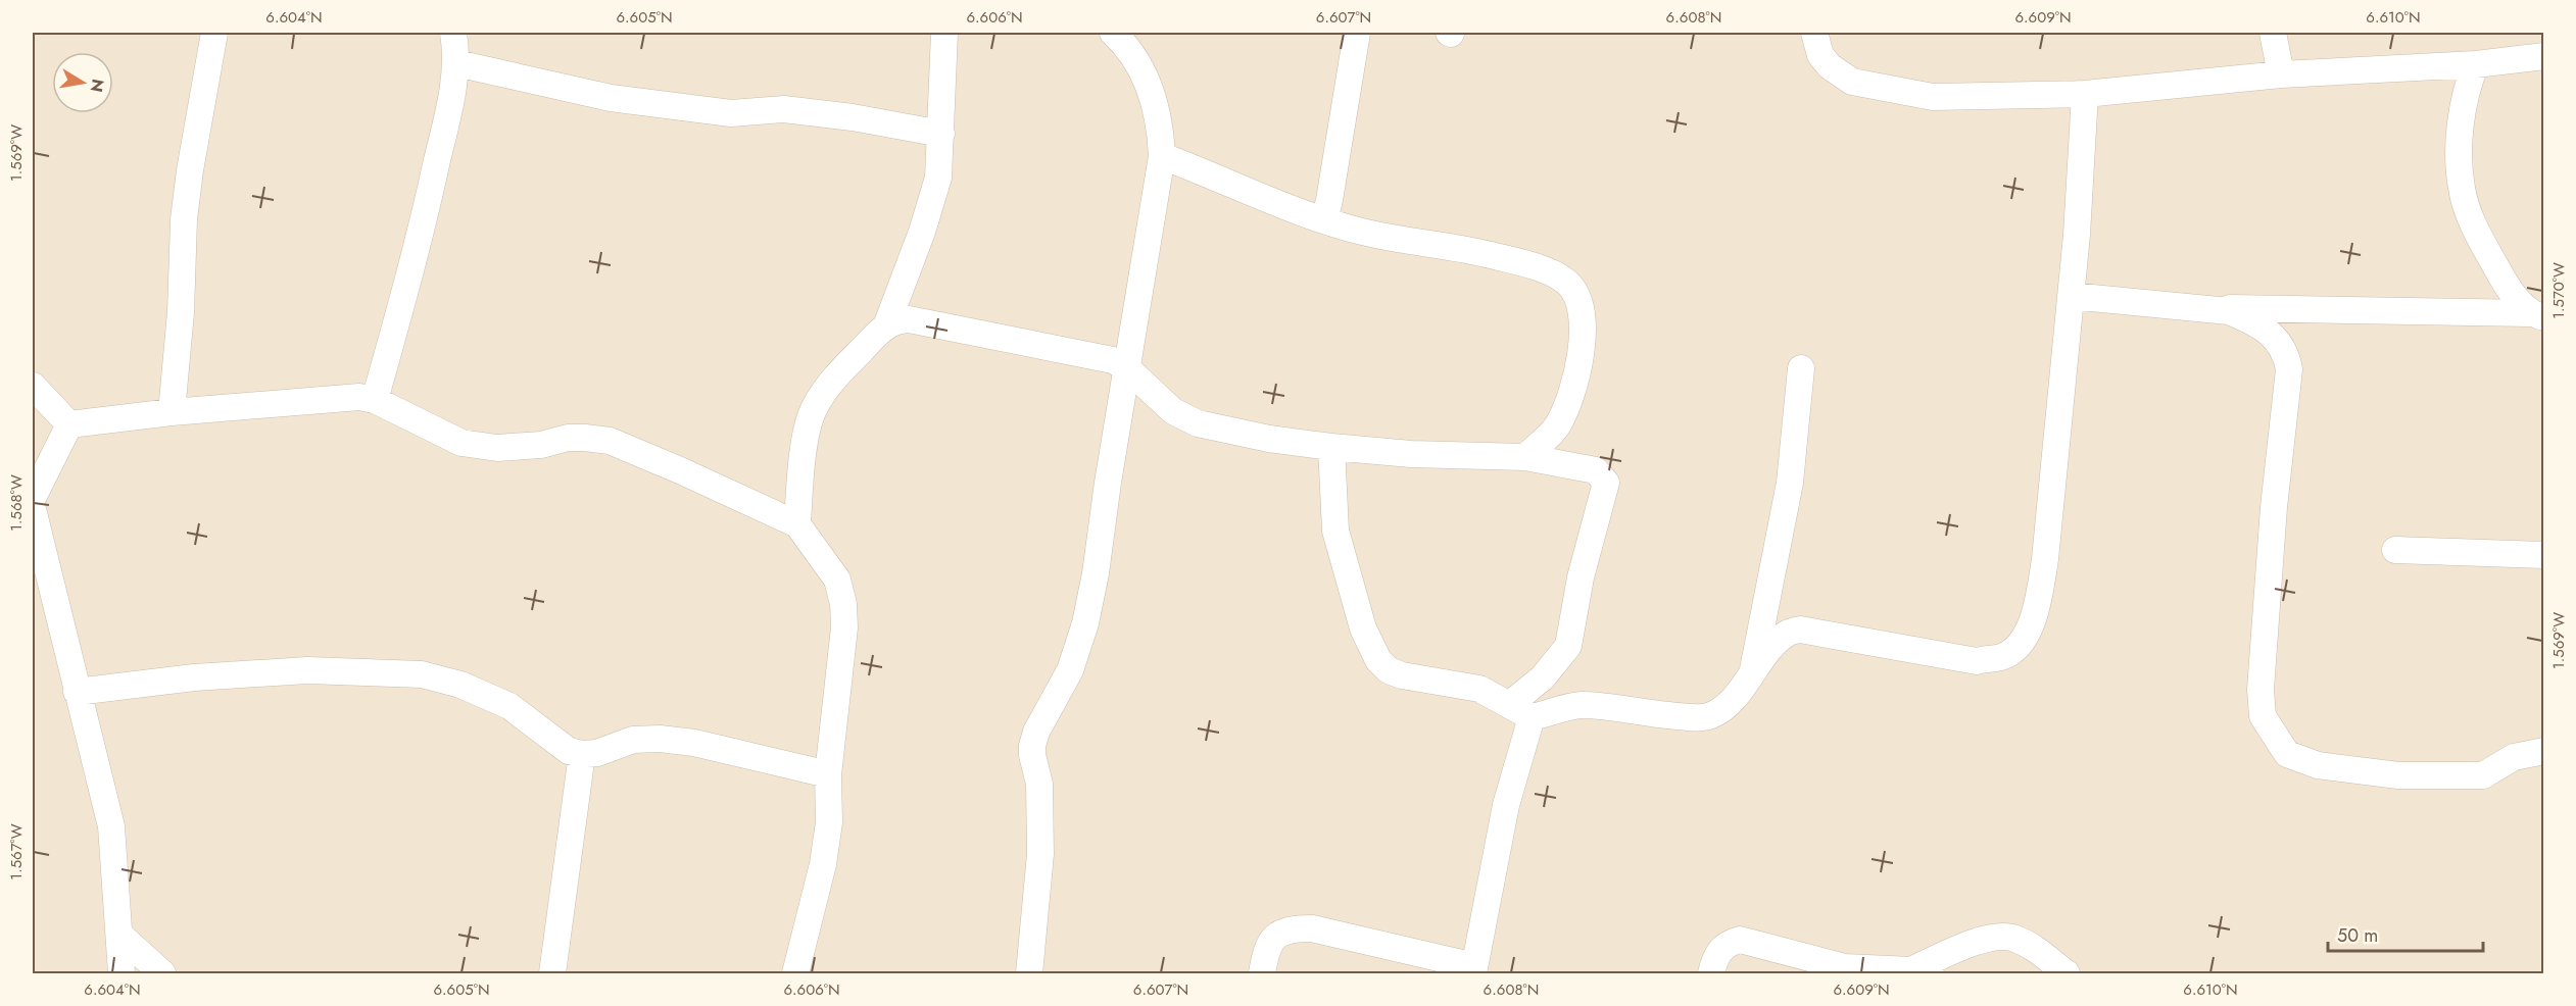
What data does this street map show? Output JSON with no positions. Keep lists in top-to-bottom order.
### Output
{
  "scale_bar": "50 m",
  "north": "right",
  "coordinates": [
    "6.604°N",
    "6.605°N",
    "6.606°N",
    "6.607°N",
    "6.608°N",
    "6.609°N",
    "6.610°N",
    "1.569°W",
    "1.570°W",
    "1.568°W",
    "1.567°W"
  ]
}
